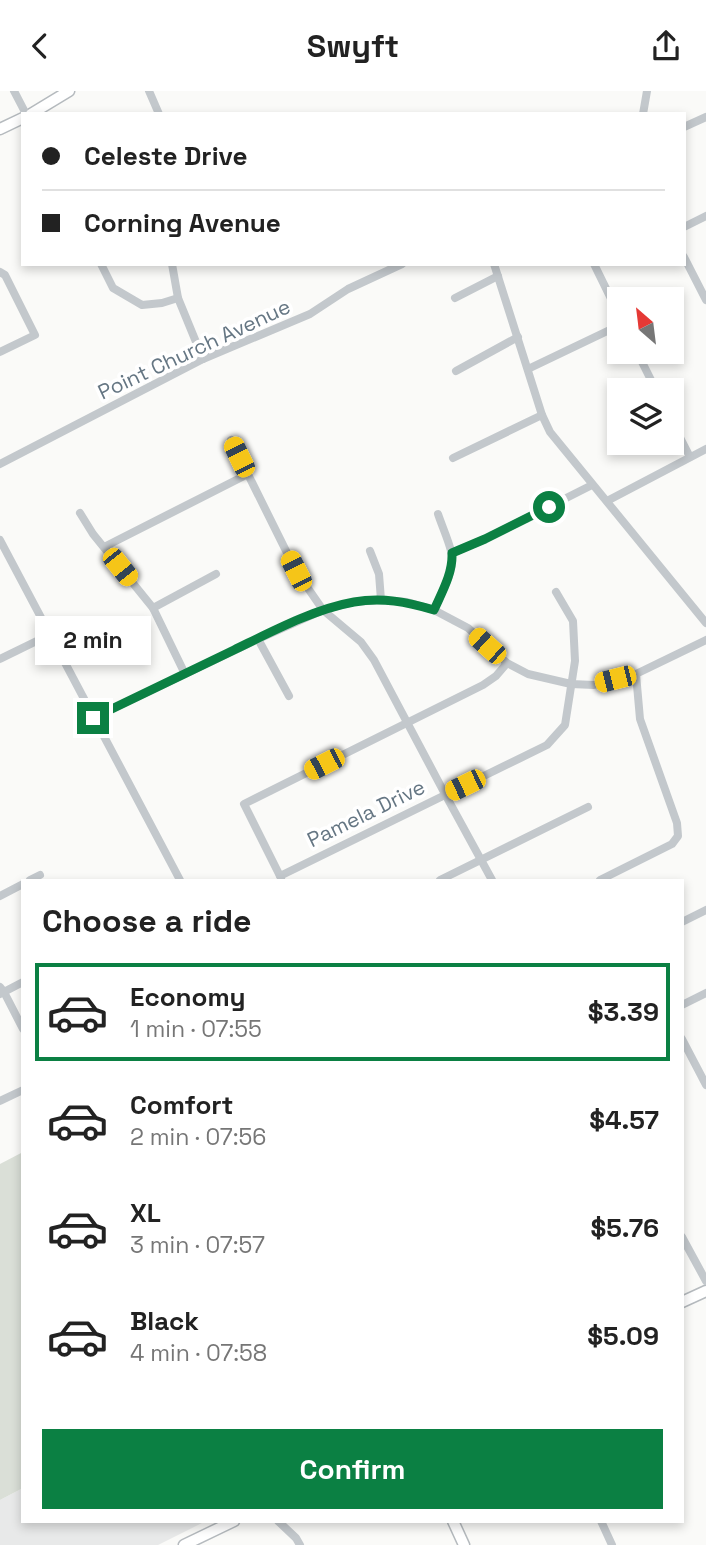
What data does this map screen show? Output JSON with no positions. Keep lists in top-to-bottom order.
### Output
{
  "streets": {
    "street": ["Point Church Avenue", "Pamela Drive"]
  },
  "north": "top left",
  "page": {
    "header": "Swyft",
    "banner": ["Celeste Drive", "Corning Avenue"],
    "bubble": "2 min",
    "heading": "Choose a ride",
    "list": [
      {
        "name": "Economy",
        "note": "1 min · 07:55",
        "value": "$3.39"
      },
      {
        "name": "Comfort",
        "note": "2 min · 07:56",
        "value": "$4.57"
      },
      {
        "name": "XL",
        "note": "3 min · 07:57",
        "value": "$5.76"
      },
      {
        "name": "Black",
        "note": "4 min · 07:58",
        "value": "$5.09"
      }
    ],
    "buttons": "Confirm"
  }
}
